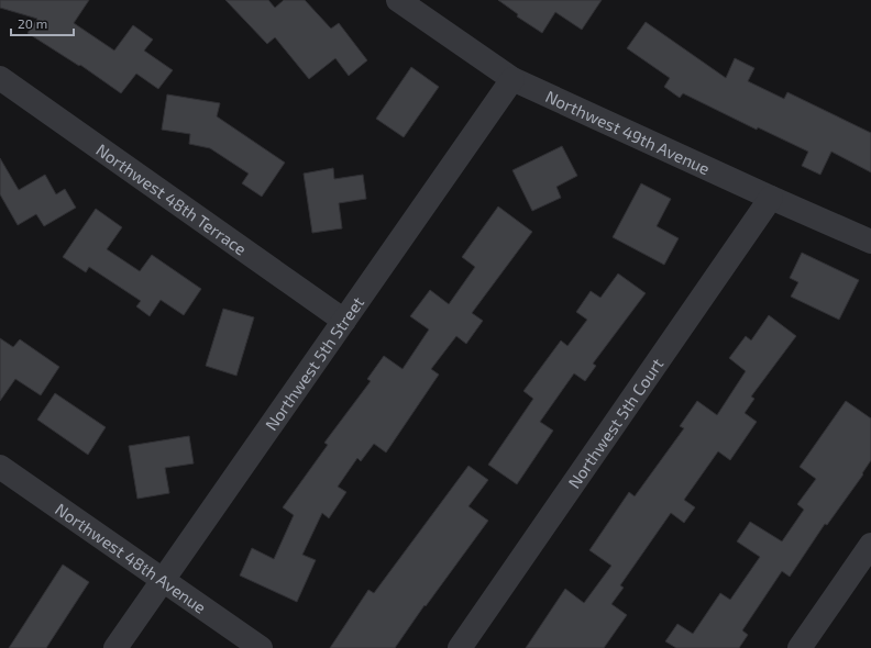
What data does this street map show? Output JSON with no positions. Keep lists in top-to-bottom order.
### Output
{
  "streets": {
    "street": [
      "Northwest 49th Avenue",
      "Northwest 48th Terrace",
      "Northwest 5th Street",
      "Northwest 5th Court",
      "Northwest 48th Avenue"
    ]
  },
  "crossings": [
    ["Northwest 49th Avenue", "Northwest 5th Street"],
    ["Northwest 49th Avenue", "Northwest 5th Court"],
    ["Northwest 48th Terrace", "Northwest 5th Street"],
    ["Northwest 5th Street", "Northwest 48th Avenue"]
  ],
  "scale_bar": "20 m"
}
